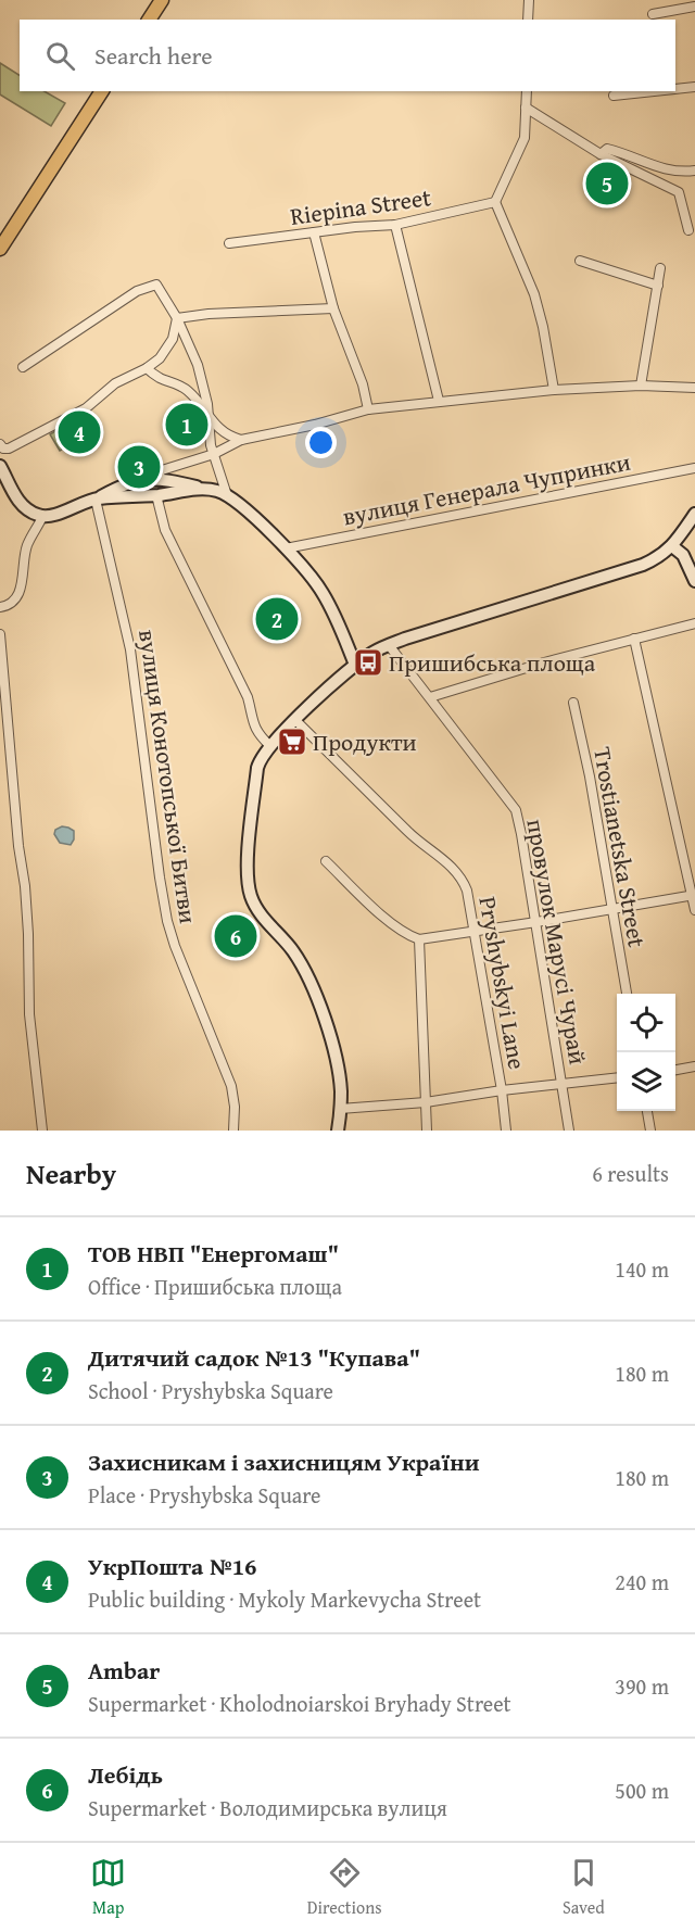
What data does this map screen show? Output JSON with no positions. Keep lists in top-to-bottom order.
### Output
{
  "streets": {
    "street": [
      "Riepina Street",
      "вулиця Генерала Чупринки",
      "вулиця Конотопської Битви",
      "Trostianetska Street",
      "провулок Марусі Чурай",
      "Pryshybskyi Lane"
    ]
  },
  "places": {
    "bus stop": ["Пришибська площа"],
    "supermarket": ["Продукти"]
  },
  "page": {
    "search": "Search here",
    "pins": [
      "5",
      "1",
      "4",
      "3",
      "2",
      "6"
    ],
    "heading": ["Nearby", "6 results"],
    "list": [
      {
        "mark": "1",
        "name": "ТОВ НВП \"Енергомаш\"",
        "note": "Office · Пришибська площа",
        "value": "140 m"
      },
      {
        "mark": "2",
        "name": "Дитячий садок №13 \"Купава\"",
        "note": "School · Pryshybska Square",
        "value": "180 m"
      },
      {
        "mark": "3",
        "name": "Захисникам і захисницям України",
        "note": "Place · Pryshybska Square",
        "value": "180 m"
      },
      {
        "mark": "4",
        "name": "УкрПошта №16",
        "note": "Public building · Mykoly Markevycha Street",
        "value": "240 m"
      },
      {
        "mark": "5",
        "name": "Ambar",
        "note": "Supermarket · Kholodnoiarskoi Bryhady Street",
        "value": "390 m"
      },
      {
        "mark": "6",
        "name": "Лебідь",
        "note": "Supermarket · Володимирська вулиця",
        "value": "500 m"
      }
    ],
    "nav": ["Map", "Directions", "Saved"]
  }
}
